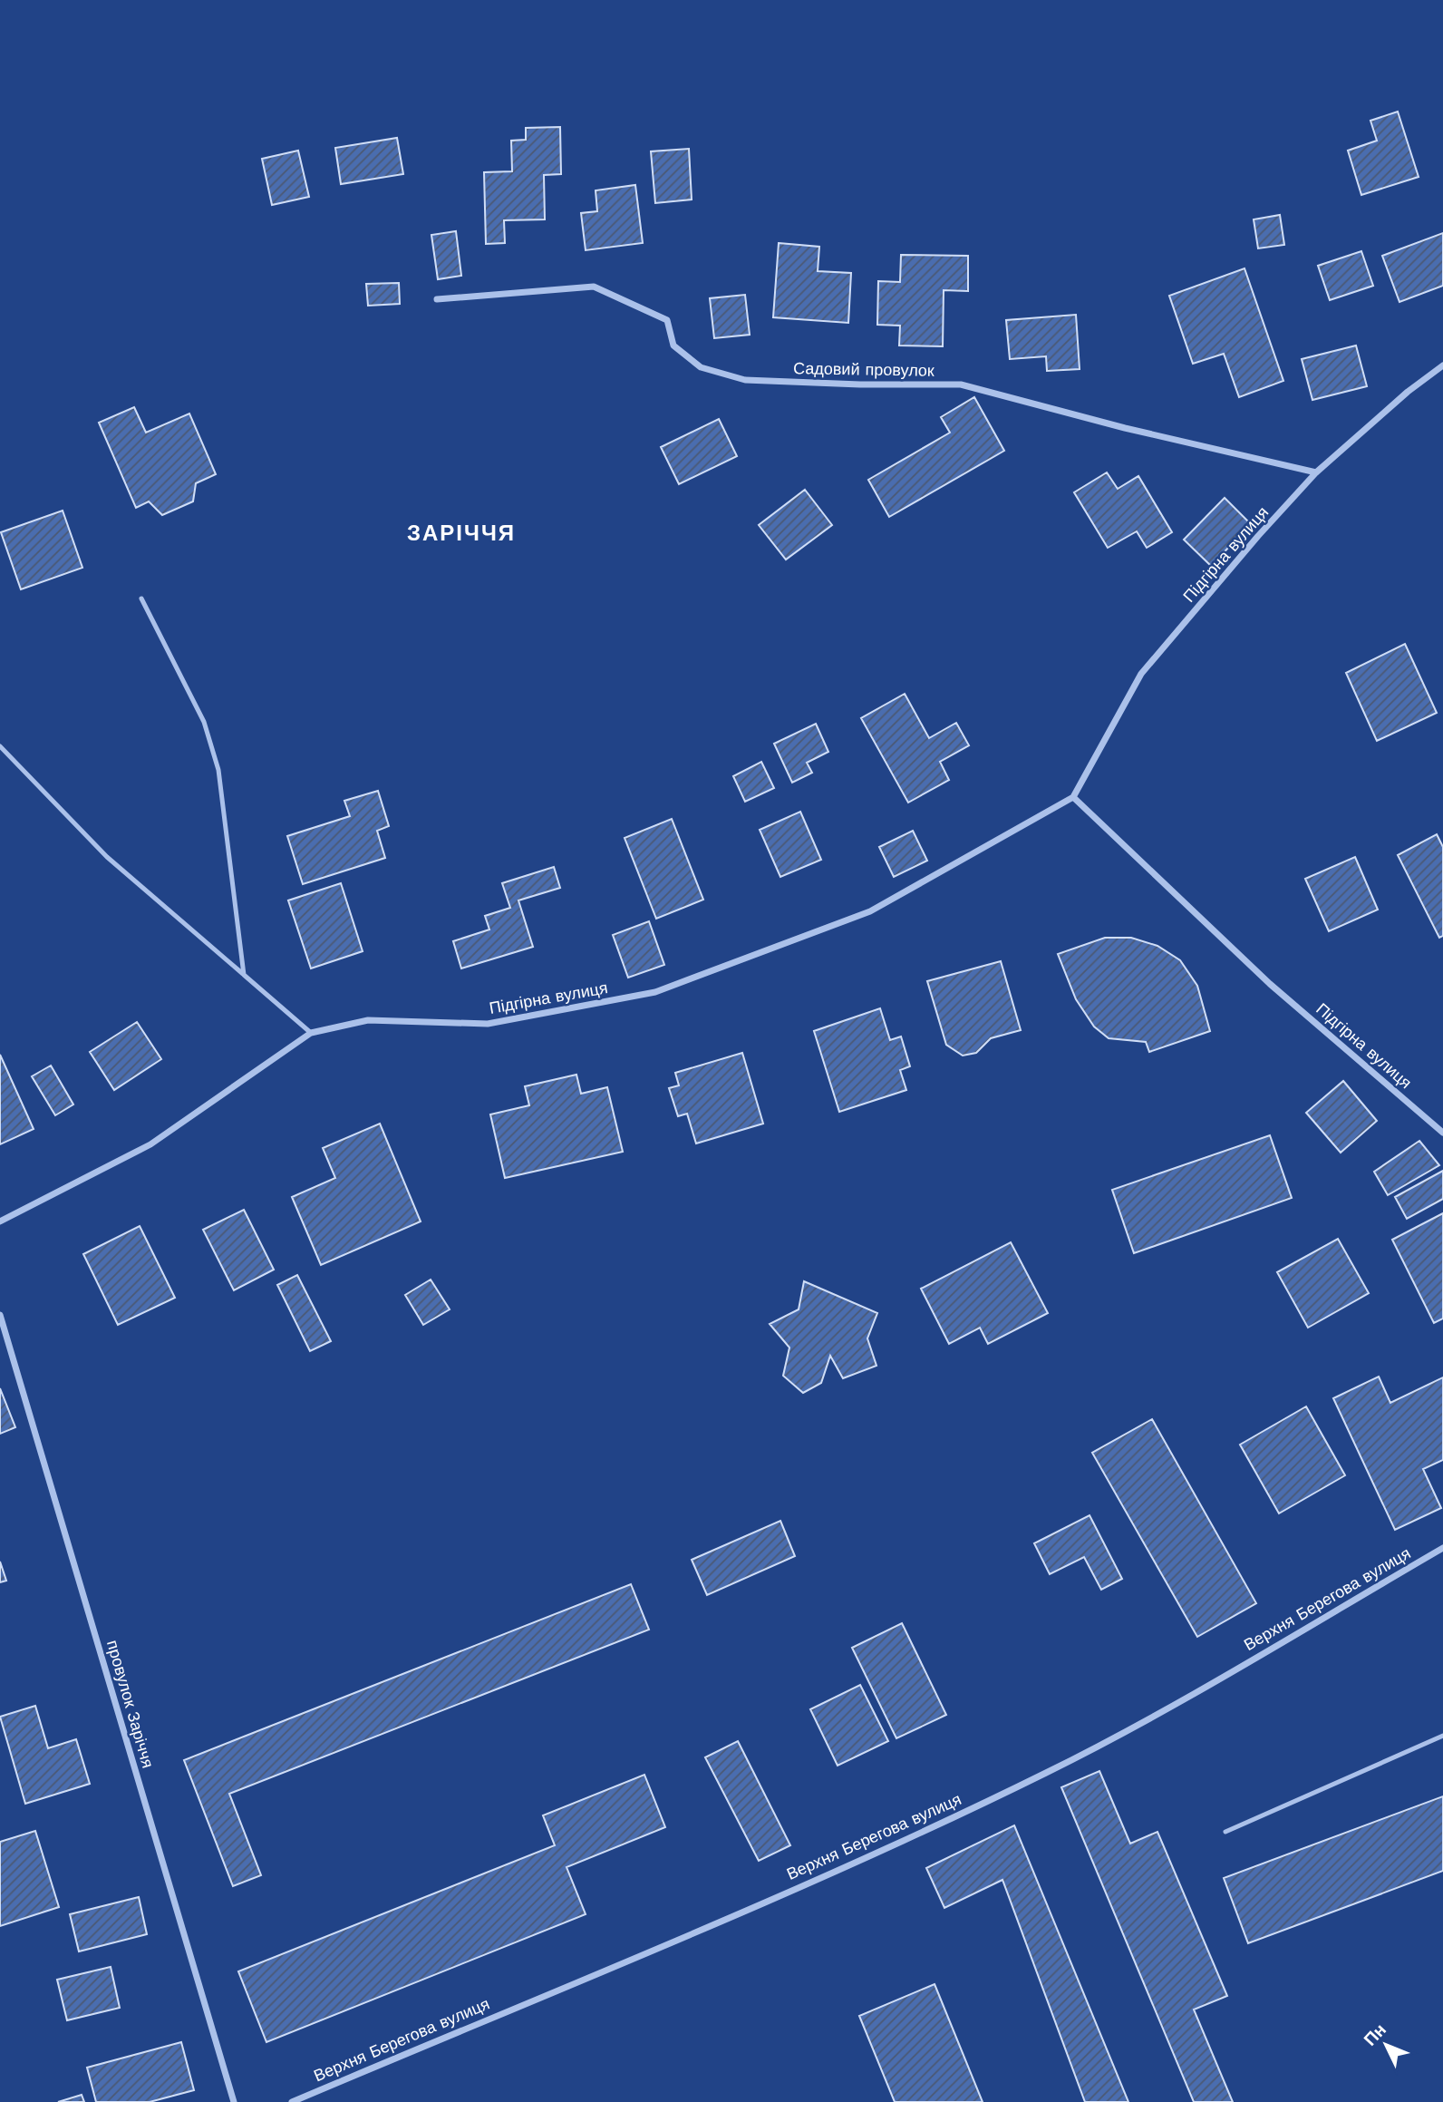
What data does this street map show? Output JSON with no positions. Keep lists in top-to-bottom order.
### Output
{
  "streets": {
    "street": [
      "Садовий провулок",
      "Підгірна вулиця",
      "Верхня Берегова вулиця",
      "провулок Заріччя"
    ]
  },
  "crossings": [
    ["Садовий провулок", "Підгірна вулиця"]
  ],
  "districts": ["ЗАРІЧЧЯ"],
  "north": "top left"
}
